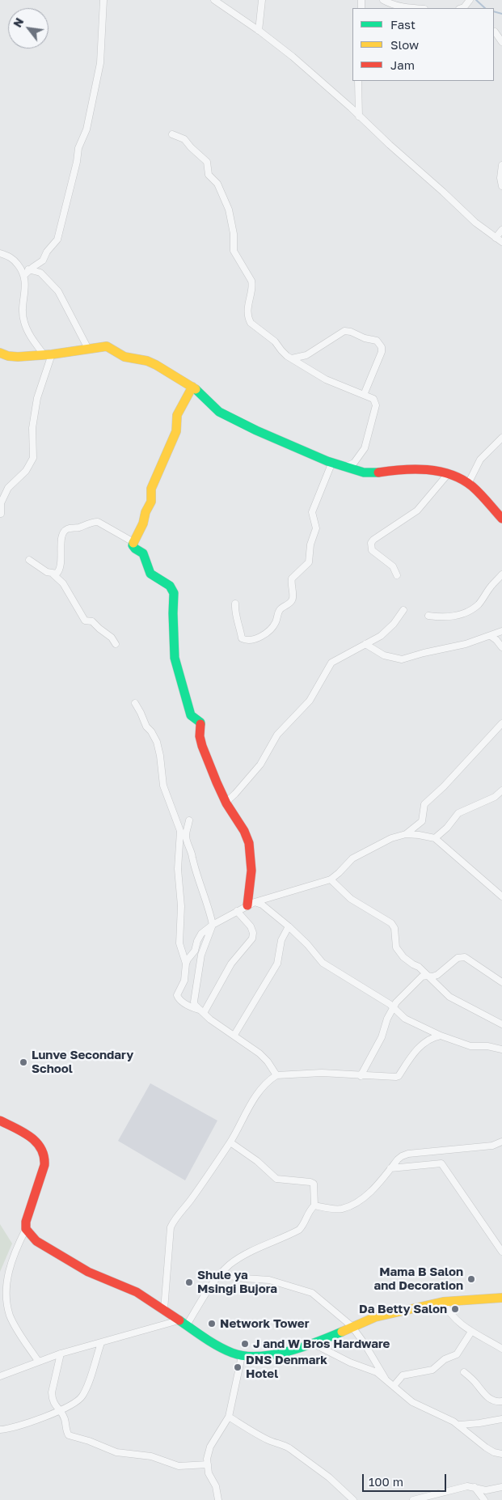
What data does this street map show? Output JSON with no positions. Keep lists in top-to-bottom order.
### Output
{
  "places": [
    "Lunve Secondary School",
    "Mama B Salon and Decoration",
    "Shule ya Msingi Bujora",
    "Da Betty Salon",
    "Network Tower",
    "J and W Bros Hardware",
    "DNS Denmark Hotel"
  ],
  "legend": ["Fast", "Slow", "Jam"],
  "scale_bar": "100 m",
  "north": "top left"
}
